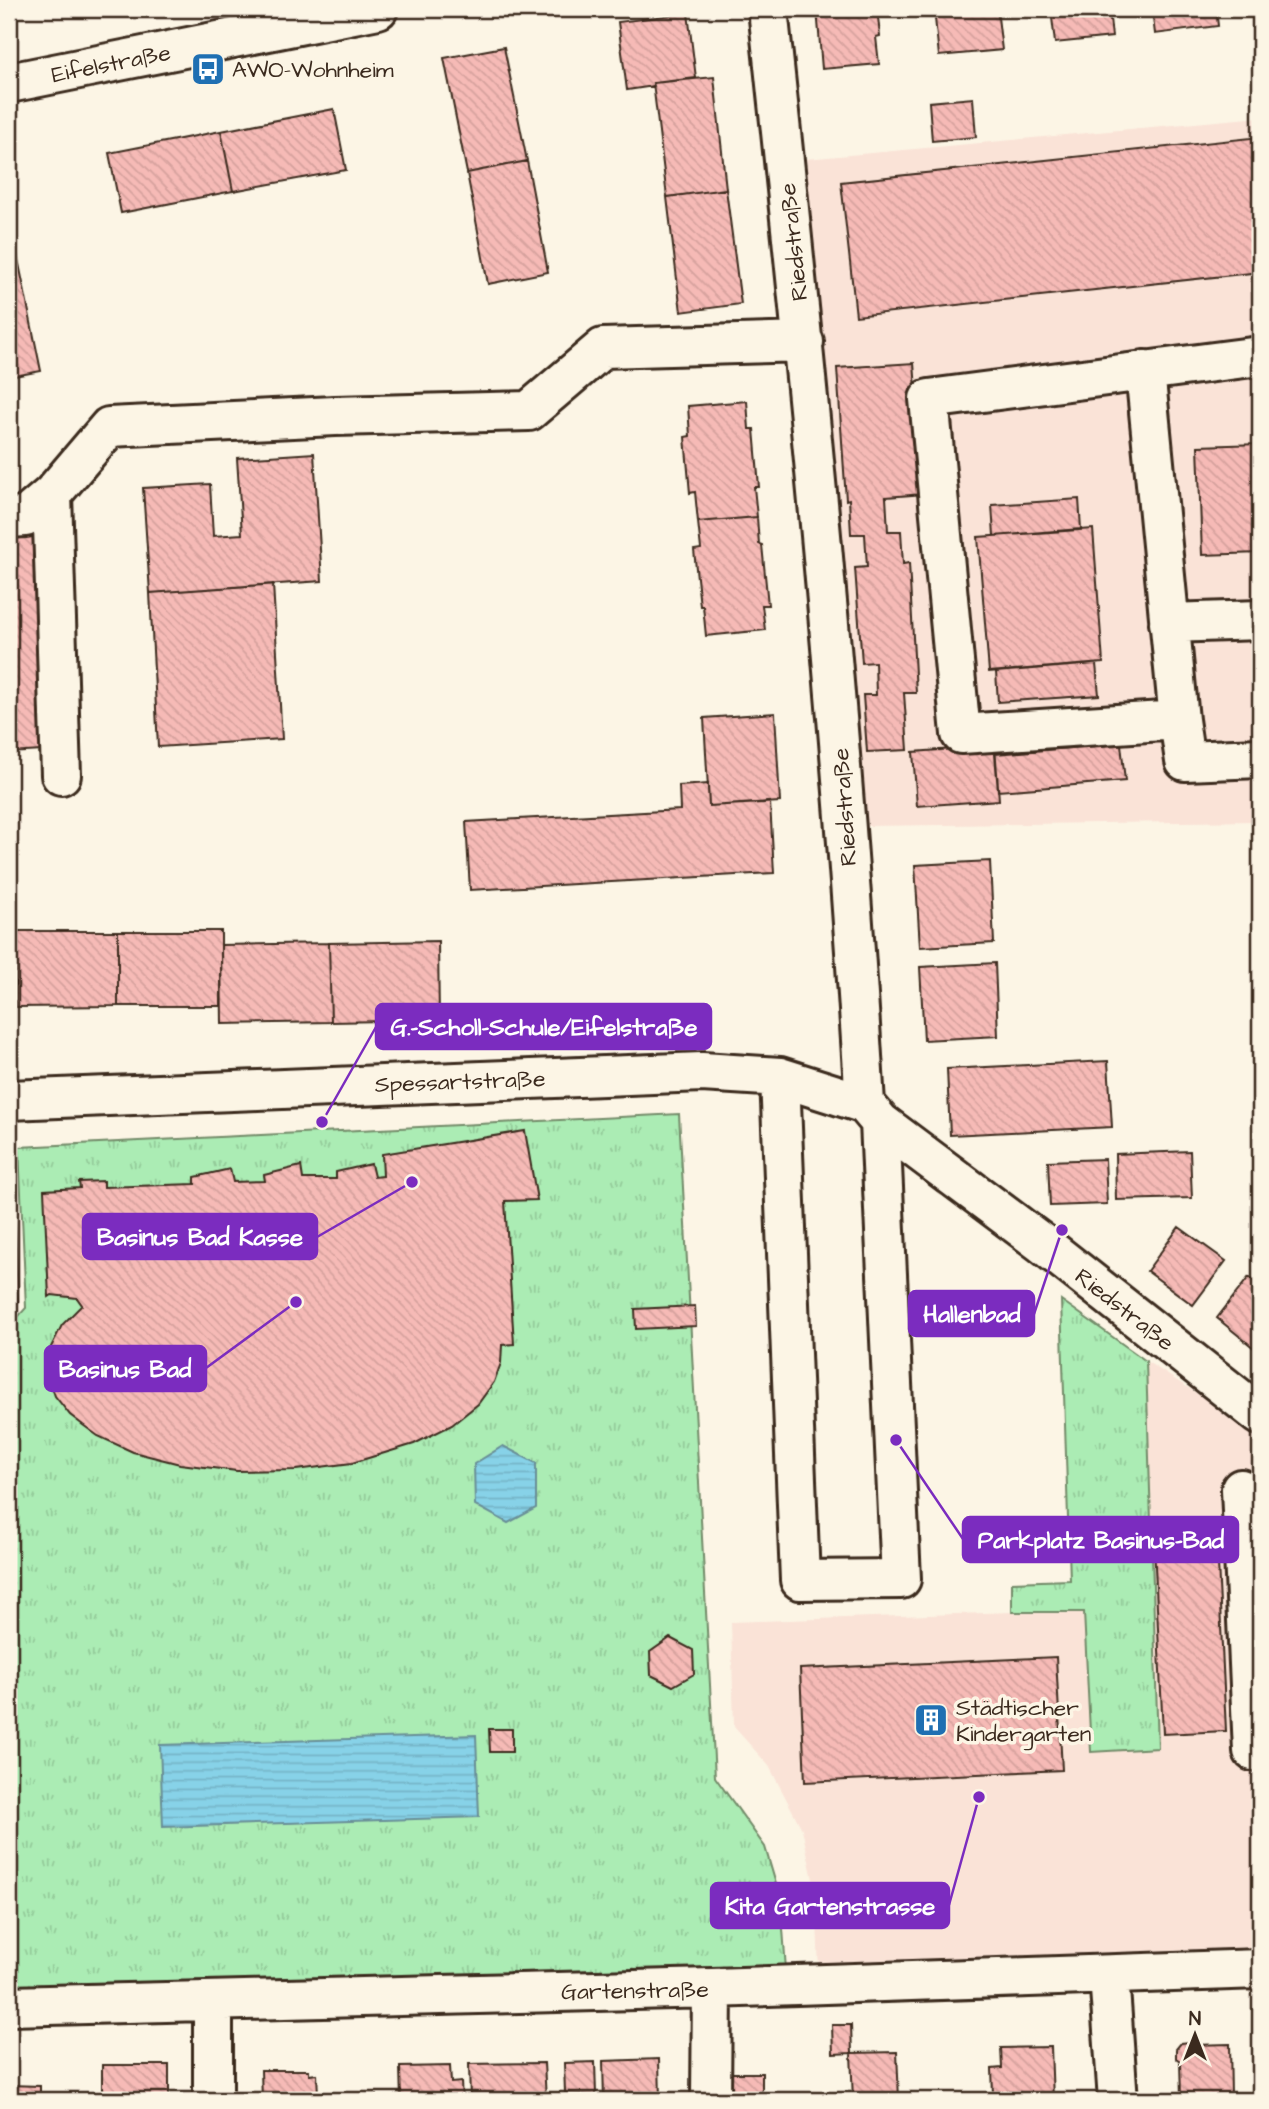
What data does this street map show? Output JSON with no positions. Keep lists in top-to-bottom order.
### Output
{
  "streets": {
    "street": [
      "Eifelstraße",
      "Riedstraße",
      "Spessartstraße",
      "Gartenstraße"
    ]
  },
  "crossings": [
    ["Riedstraße", "Spessartstraße"]
  ],
  "places": {
    "bus stop": ["AWO-Wohnheim"],
    "other": [
      "G.-Scholl-Schule/Eifelstraße",
      "Basinus Bad Kasse",
      "Hallenbad",
      "Basinus Bad",
      "Parkplatz Basinus-Bad",
      "Kita Gartenstrasse"
    ],
    "building": ["Städtischer Kindergarten"]
  },
  "north": "top"
}
